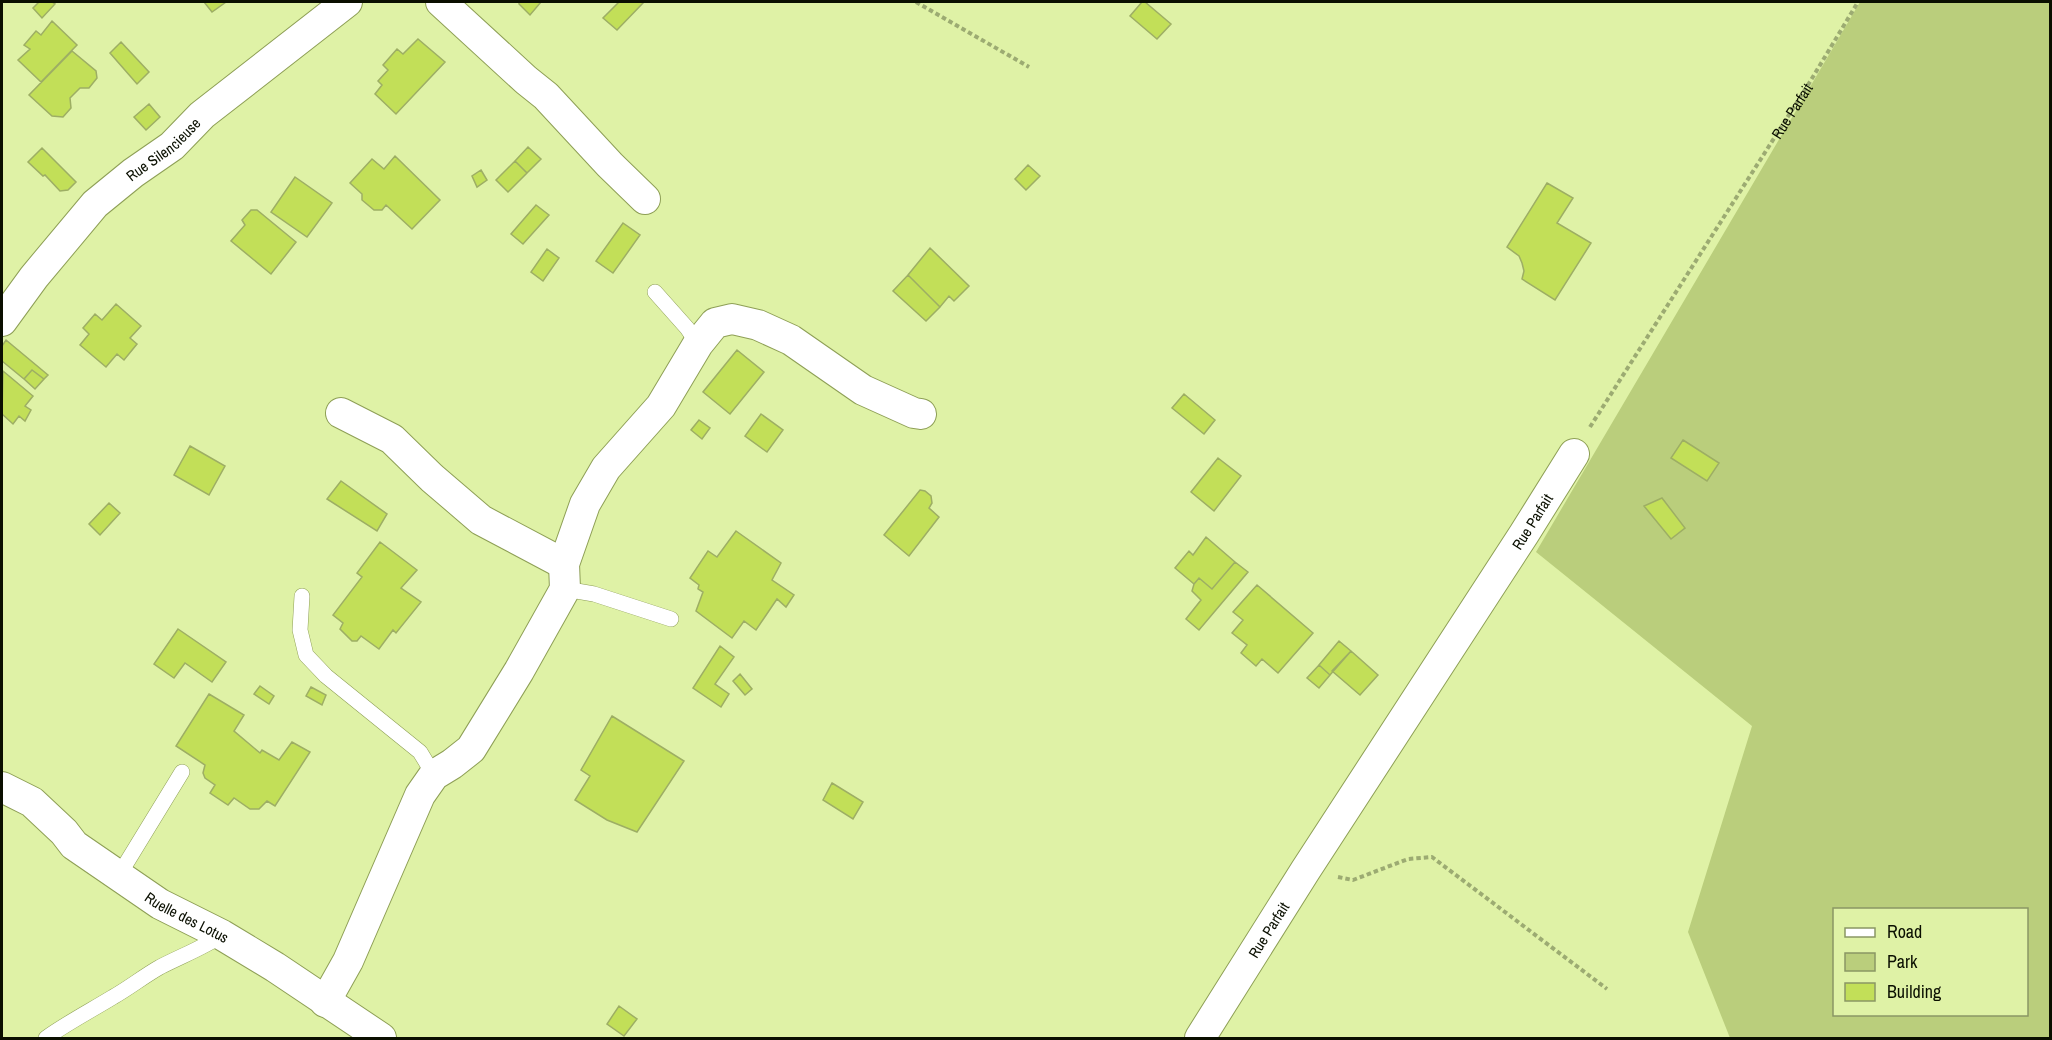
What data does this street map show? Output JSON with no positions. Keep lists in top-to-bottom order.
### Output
{
  "streets": {
    "street": ["Rue Parfait", "Rue Silencieuse", "Ruelle des Lotus"]
  },
  "legend": ["Road", "Park", "Building"]
}
